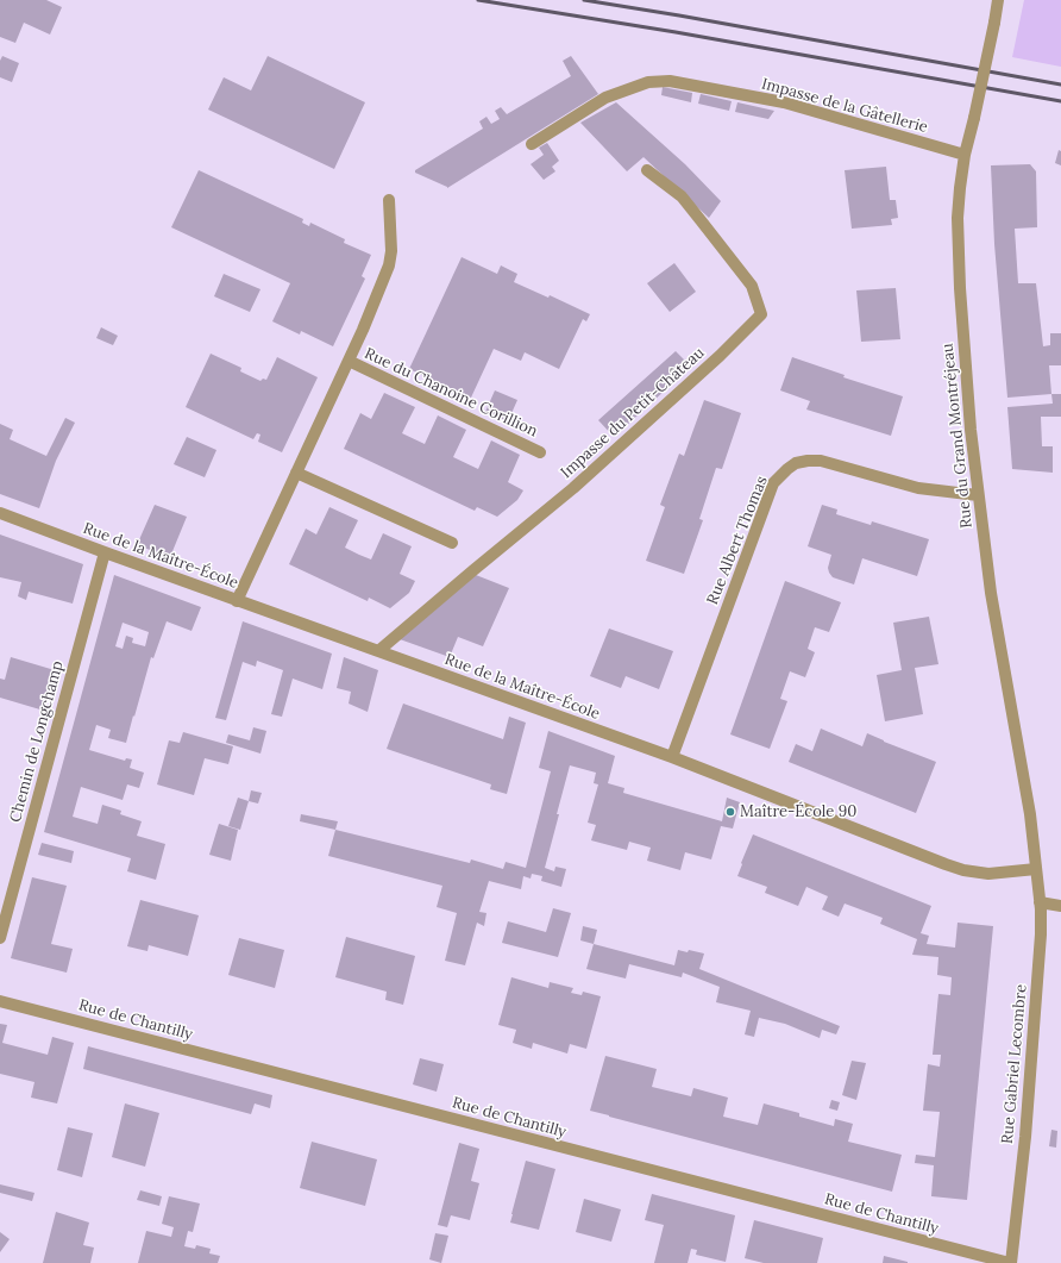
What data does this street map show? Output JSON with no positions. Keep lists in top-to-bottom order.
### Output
{
  "streets": {
    "street": [
      "Impasse de la Gâtellerie",
      "Rue du Chanoine Corillion",
      "Impasse du Petit-Château",
      "Rue du Grand Montréjeau",
      "Rue Albert Thomas",
      "Rue de la Maître-École",
      "Chemin de Longchamp",
      "Rue de Chantilly",
      "Rue Gabriel Lecombre"
    ]
  },
  "crossings": [
    ["Impasse de la Gâtellerie", "Rue du Grand Montréjeau"],
    ["Rue du Chanoine Corillion", "Rue de la Maître-École"],
    ["Impasse du Petit-Château", "Rue de la Maître-École"],
    ["Rue du Grand Montréjeau", "Rue Albert Thomas"],
    ["Rue du Grand Montréjeau", "Rue de la Maître-École"],
    ["Rue du Grand Montréjeau", "Rue Gabriel Lecombre"],
    ["Rue Albert Thomas", "Rue de la Maître-École"],
    ["Rue de la Maître-École", "Chemin de Longchamp"],
    ["Rue de la Maître-École", "Rue Gabriel Lecombre"],
    ["Rue de Chantilly", "Rue Gabriel Lecombre"]
  ],
  "places": ["Maître-École 90"]
}
